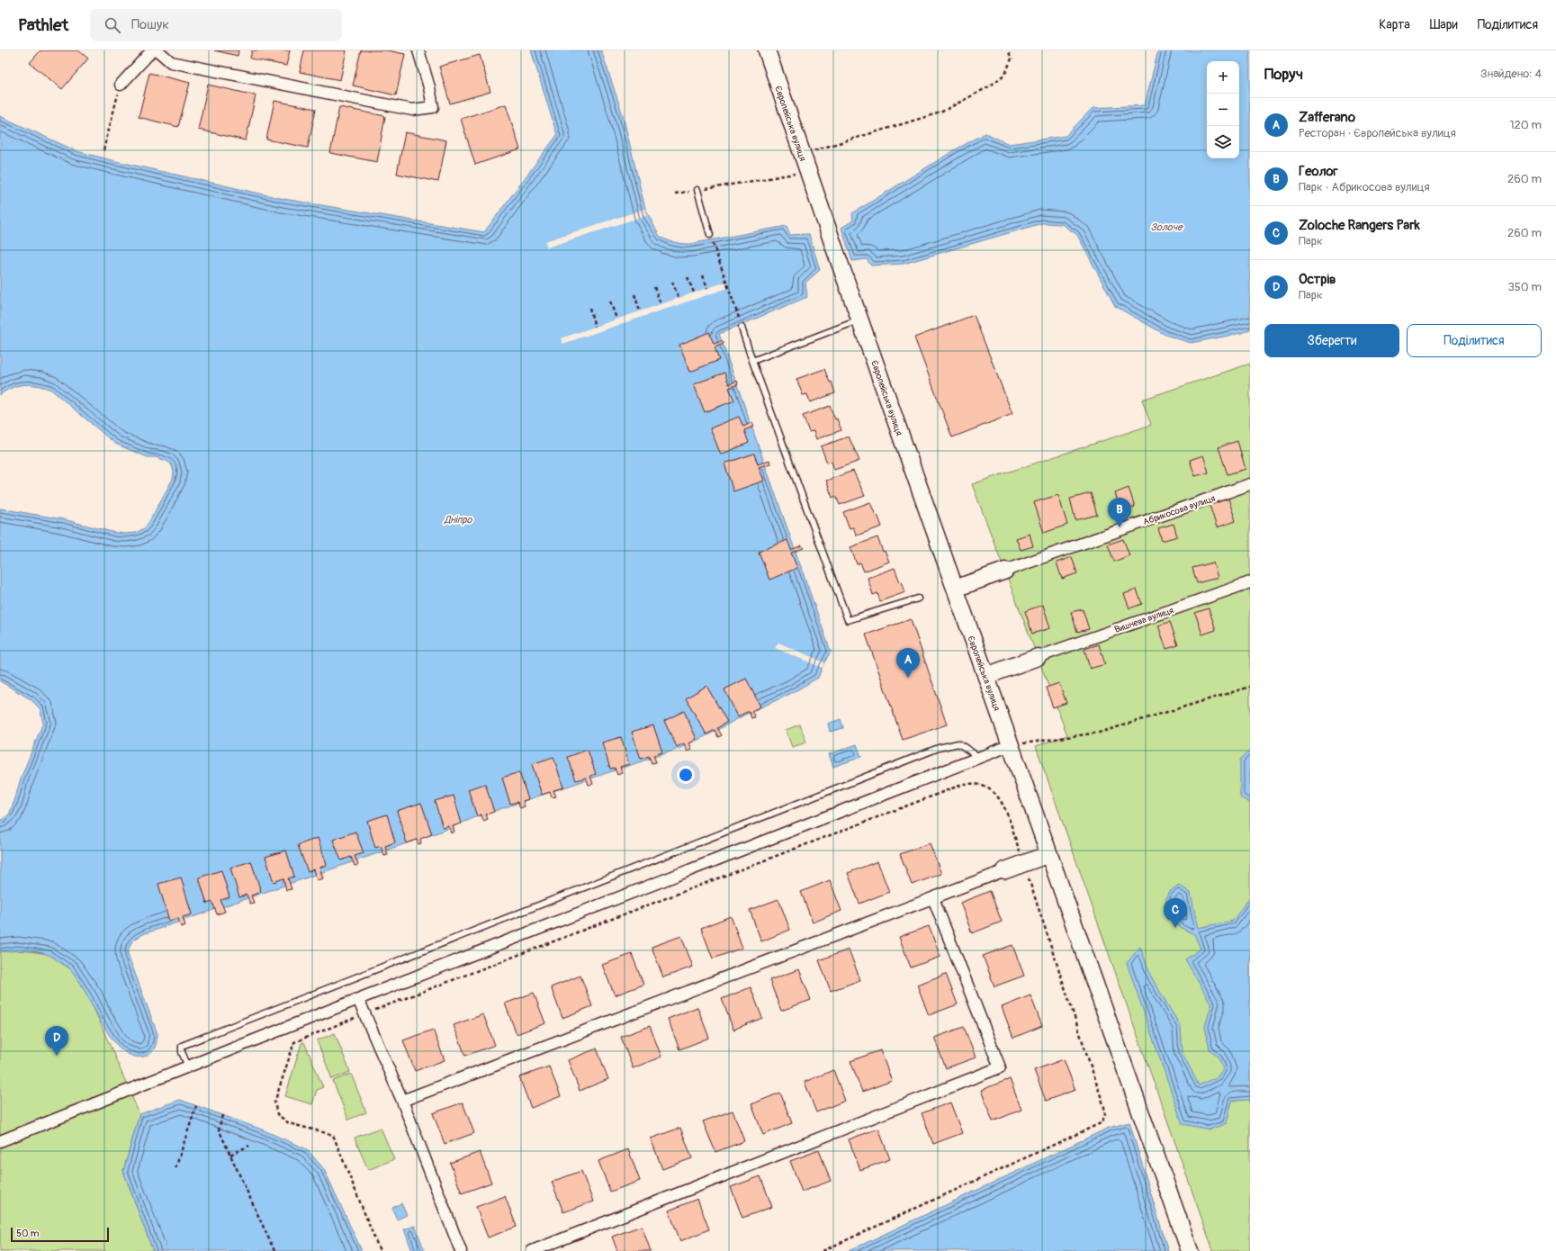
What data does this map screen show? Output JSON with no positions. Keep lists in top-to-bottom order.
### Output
{
  "streets": {
    "street": ["Європейська вулиця", "Абрикосова вулиця", "Вишнева вулиця"]
  },
  "water": ["Золоче", "Дніпро"],
  "scale_bar": "50 m",
  "page": {
    "header": "Pathlet",
    "search": "Пошук",
    "nav": ["Карта", "Шари", "Поділитися"],
    "heading": ["Поруч", "Знайдено: 4"],
    "map_buttons": ["+", "−"],
    "list": [
      {
        "mark": "A",
        "name": "Zafferano",
        "note": "Ресторан · Європейська вулиця",
        "value": "120 m"
      },
      {
        "mark": "B",
        "name": "Геолог",
        "note": "Парк · Абрикосова вулиця",
        "value": "260 m"
      },
      {
        "mark": "C",
        "name": "Zoloche Rangers Park",
        "note": "Парк",
        "value": "260 m"
      },
      {
        "mark": "D",
        "name": "Острів",
        "note": "Парк",
        "value": "350 m"
      }
    ],
    "buttons": ["Зберегти", "Поділитися"],
    "pins": [
      "B",
      "A",
      "C",
      "D"
    ],
    "scale": "50 m"
  }
}
